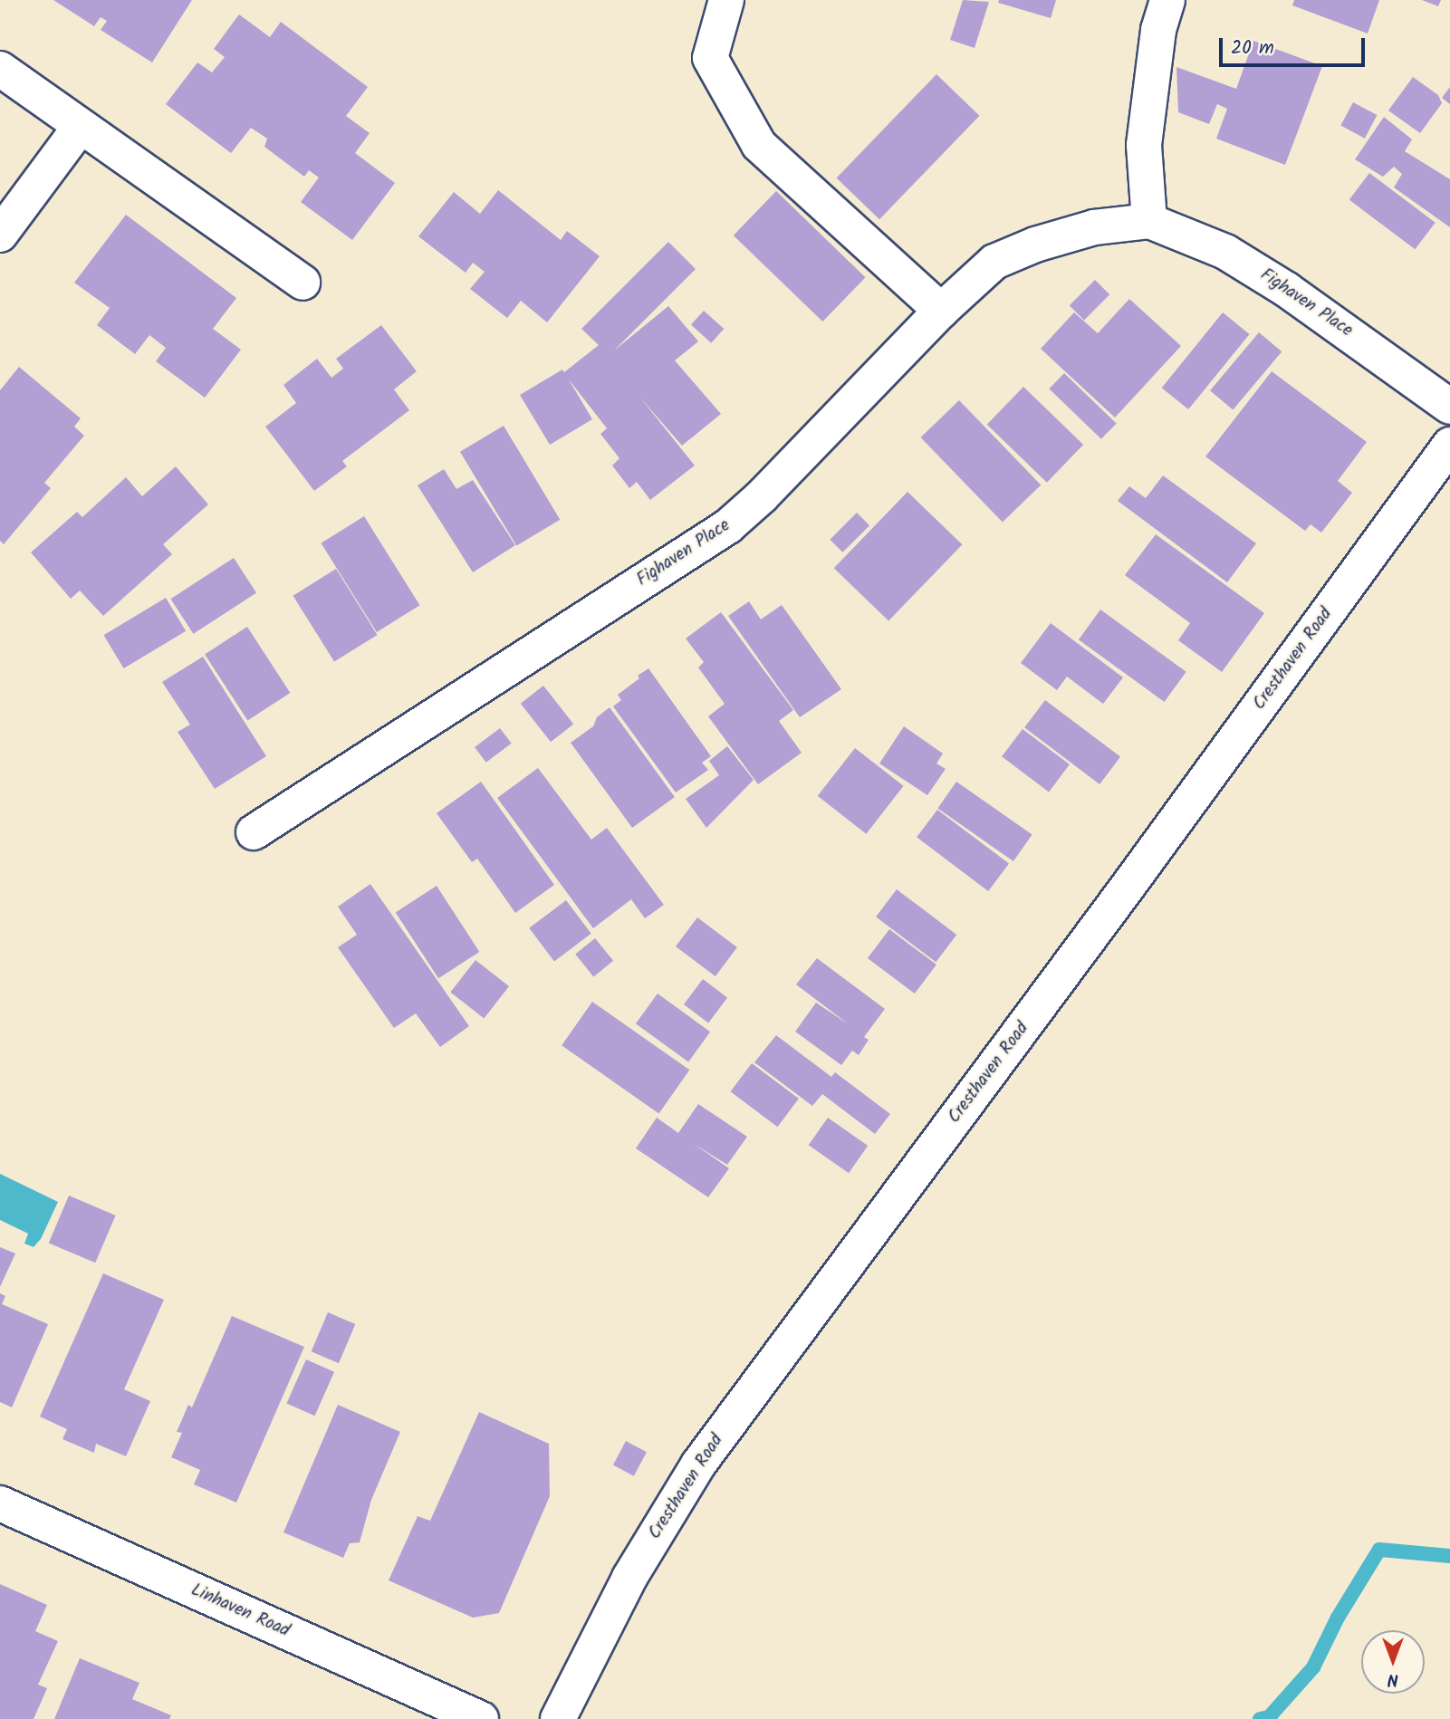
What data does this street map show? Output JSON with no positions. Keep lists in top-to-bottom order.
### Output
{
  "streets": {
    "street": ["Fighaven Place", "Cresthaven Road", "Linhaven Road"]
  },
  "scale_bar": "20 m",
  "north": "bottom"
}
